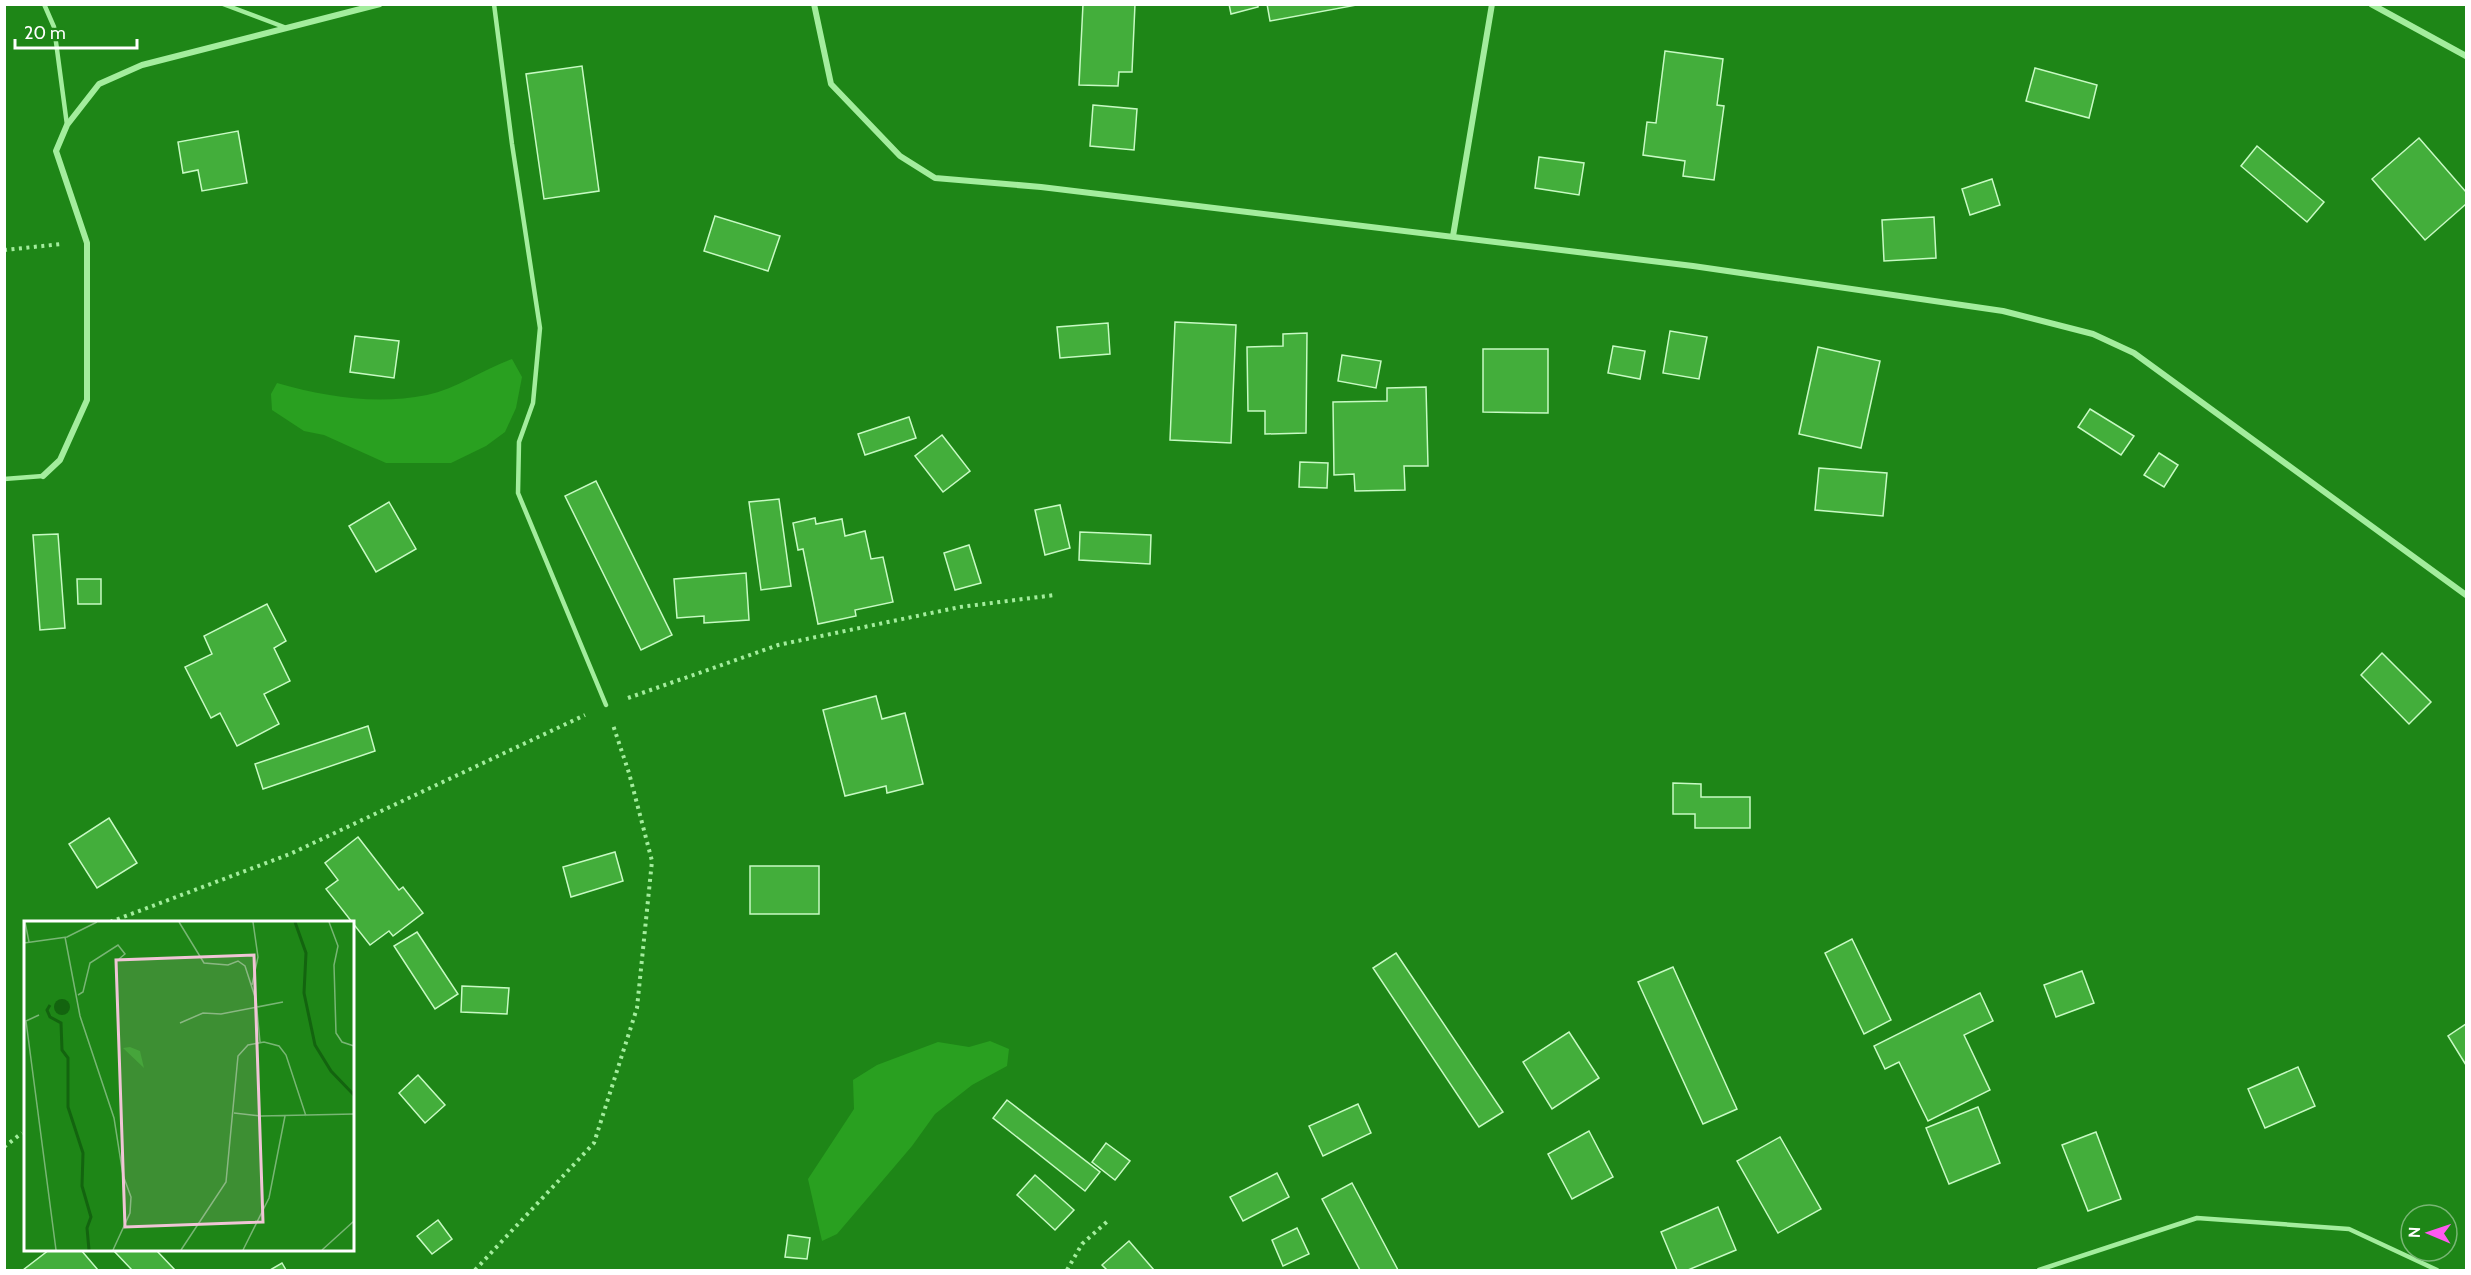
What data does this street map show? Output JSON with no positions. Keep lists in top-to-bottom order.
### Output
{
  "scale_bar": "20 m",
  "north": "left"
}
